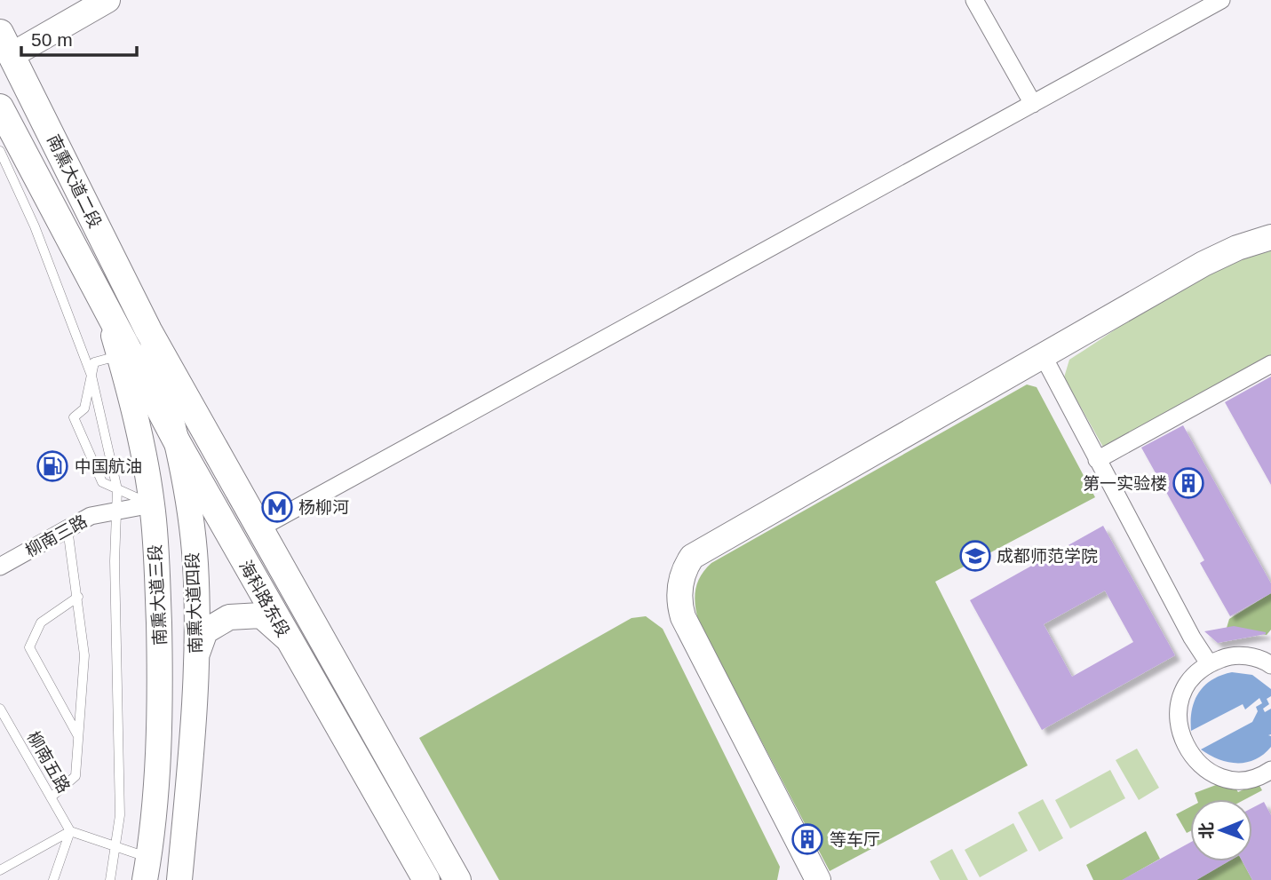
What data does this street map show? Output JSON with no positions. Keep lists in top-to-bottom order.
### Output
{
  "streets": {
    "main road": [
      "南熏大道二段",
      "南熏大道三段",
      "海科路东段",
      "南熏大道四段"
    ],
    "street": ["柳南三路"],
    "lane": ["柳南五路"]
  },
  "crossings": [
    ["南熏大道二段", "南熏大道三段"],
    ["南熏大道二段", "海科路东段"],
    ["南熏大道二段", "南熏大道四段"],
    ["柳南三路", "南熏大道三段"],
    ["南熏大道三段", "海科路东段"],
    ["海科路东段", "南熏大道四段"]
  ],
  "places": {
    "fuel station": ["中国航油"],
    "building": ["第一实验楼", "等车厅"],
    "metro station": ["杨柳河"],
    "school or university": ["成都师范学院"]
  },
  "scale_bar": "50 m",
  "north": "left"
}
